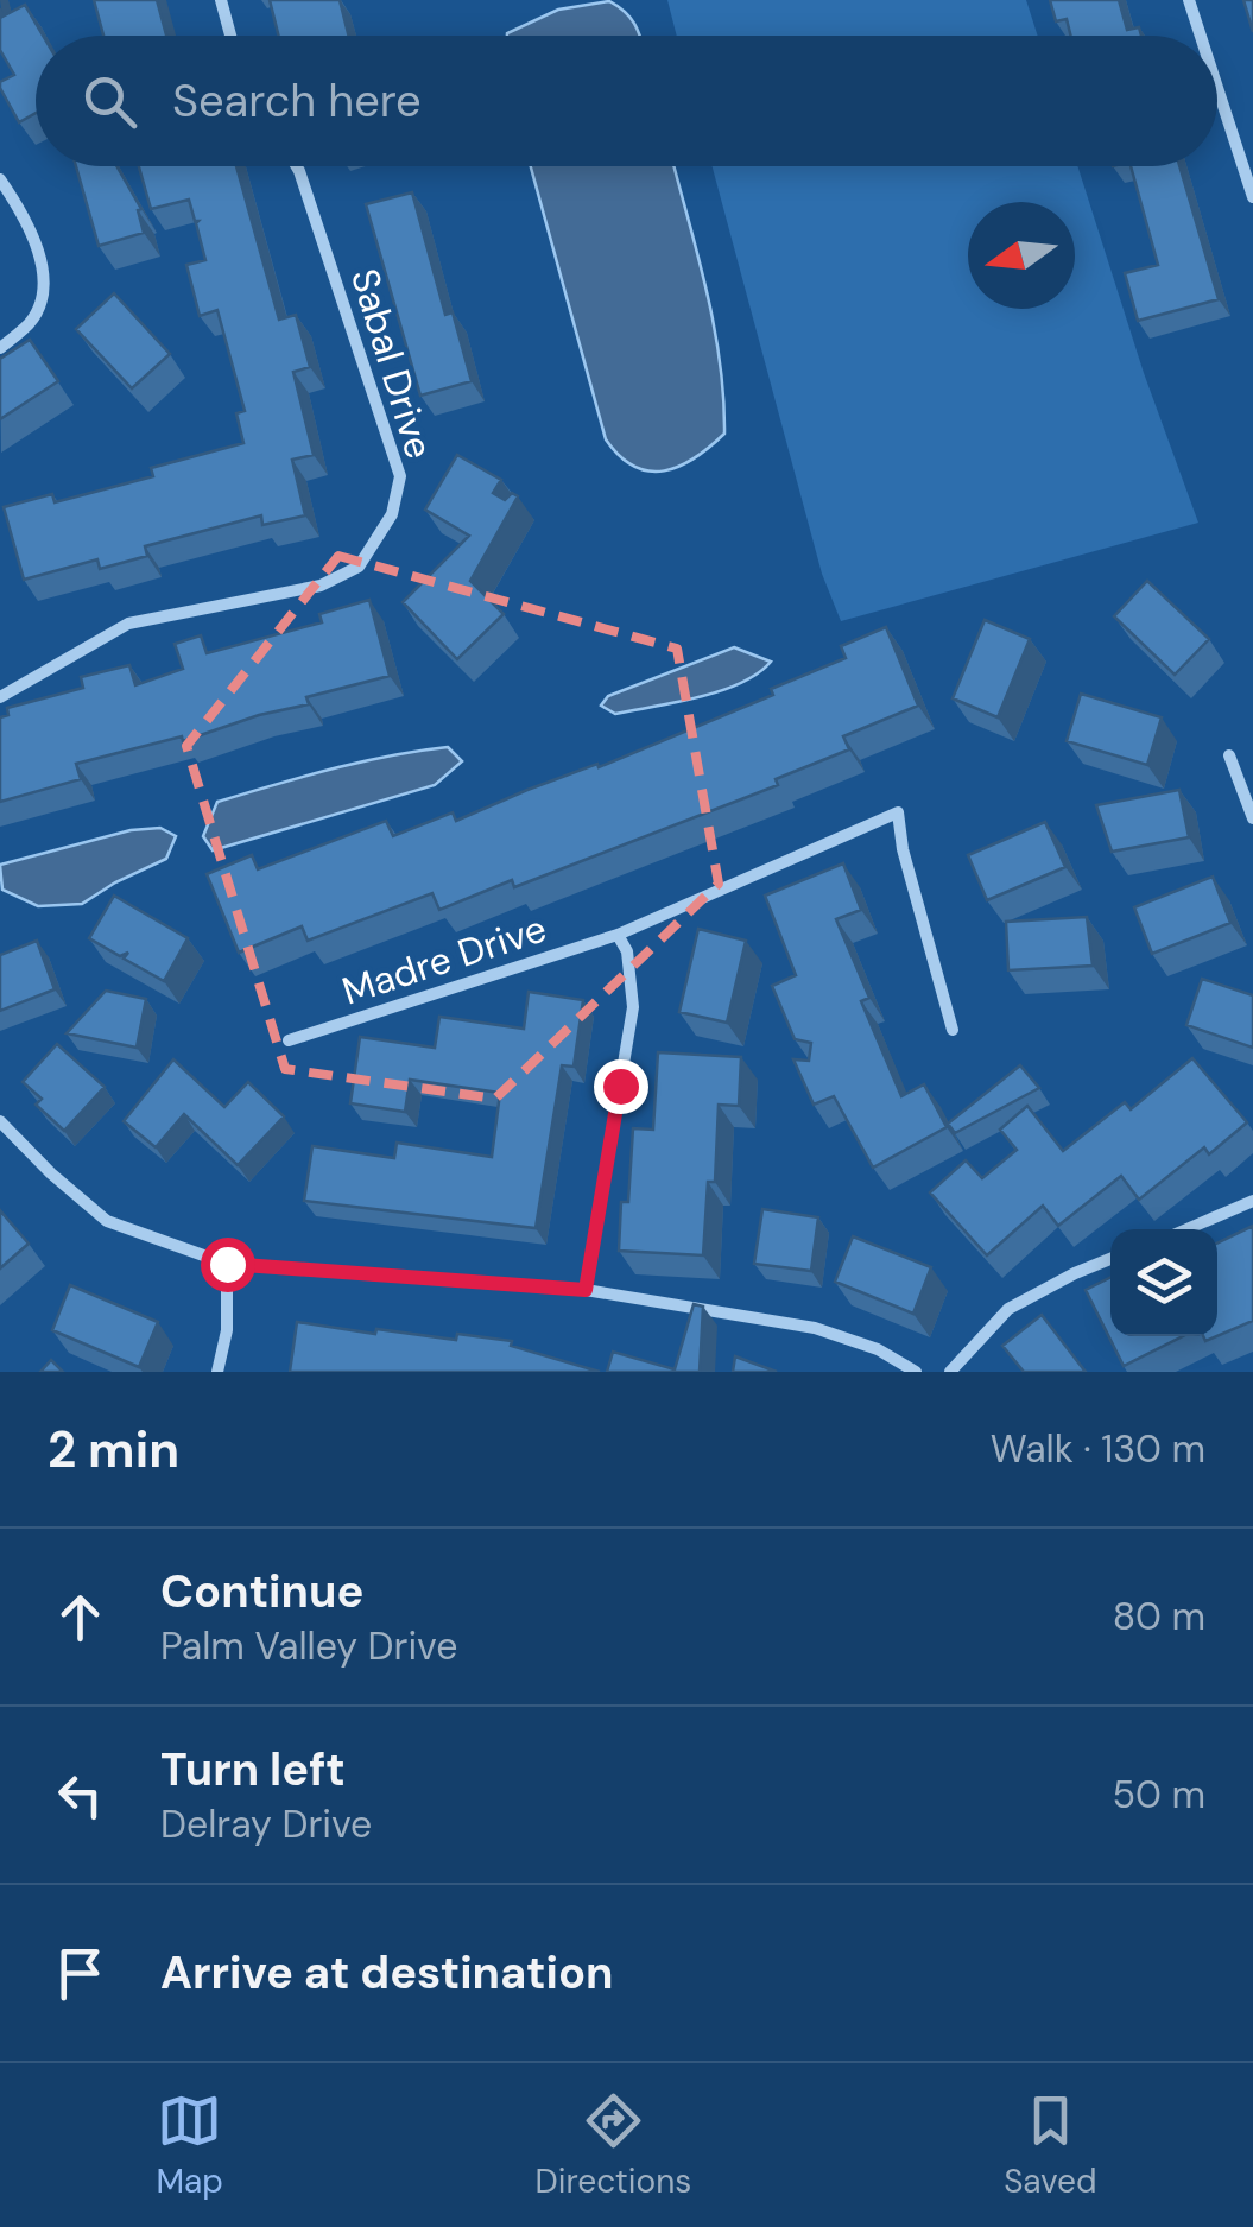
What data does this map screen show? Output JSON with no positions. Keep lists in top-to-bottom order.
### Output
{
  "streets": {
    "street": ["Sabal Drive", "Madre Drive"]
  },
  "north": "left",
  "page": {
    "search": "Search here",
    "heading": ["2 min", "Walk · 130 m"],
    "list": [
      ["Continue", "Palm Valley Drive", "80 m"],
      ["Turn left", "Delray Drive", "50 m"],
      "Arrive at destination"
    ],
    "nav": ["Map", "Directions", "Saved"]
  }
}
